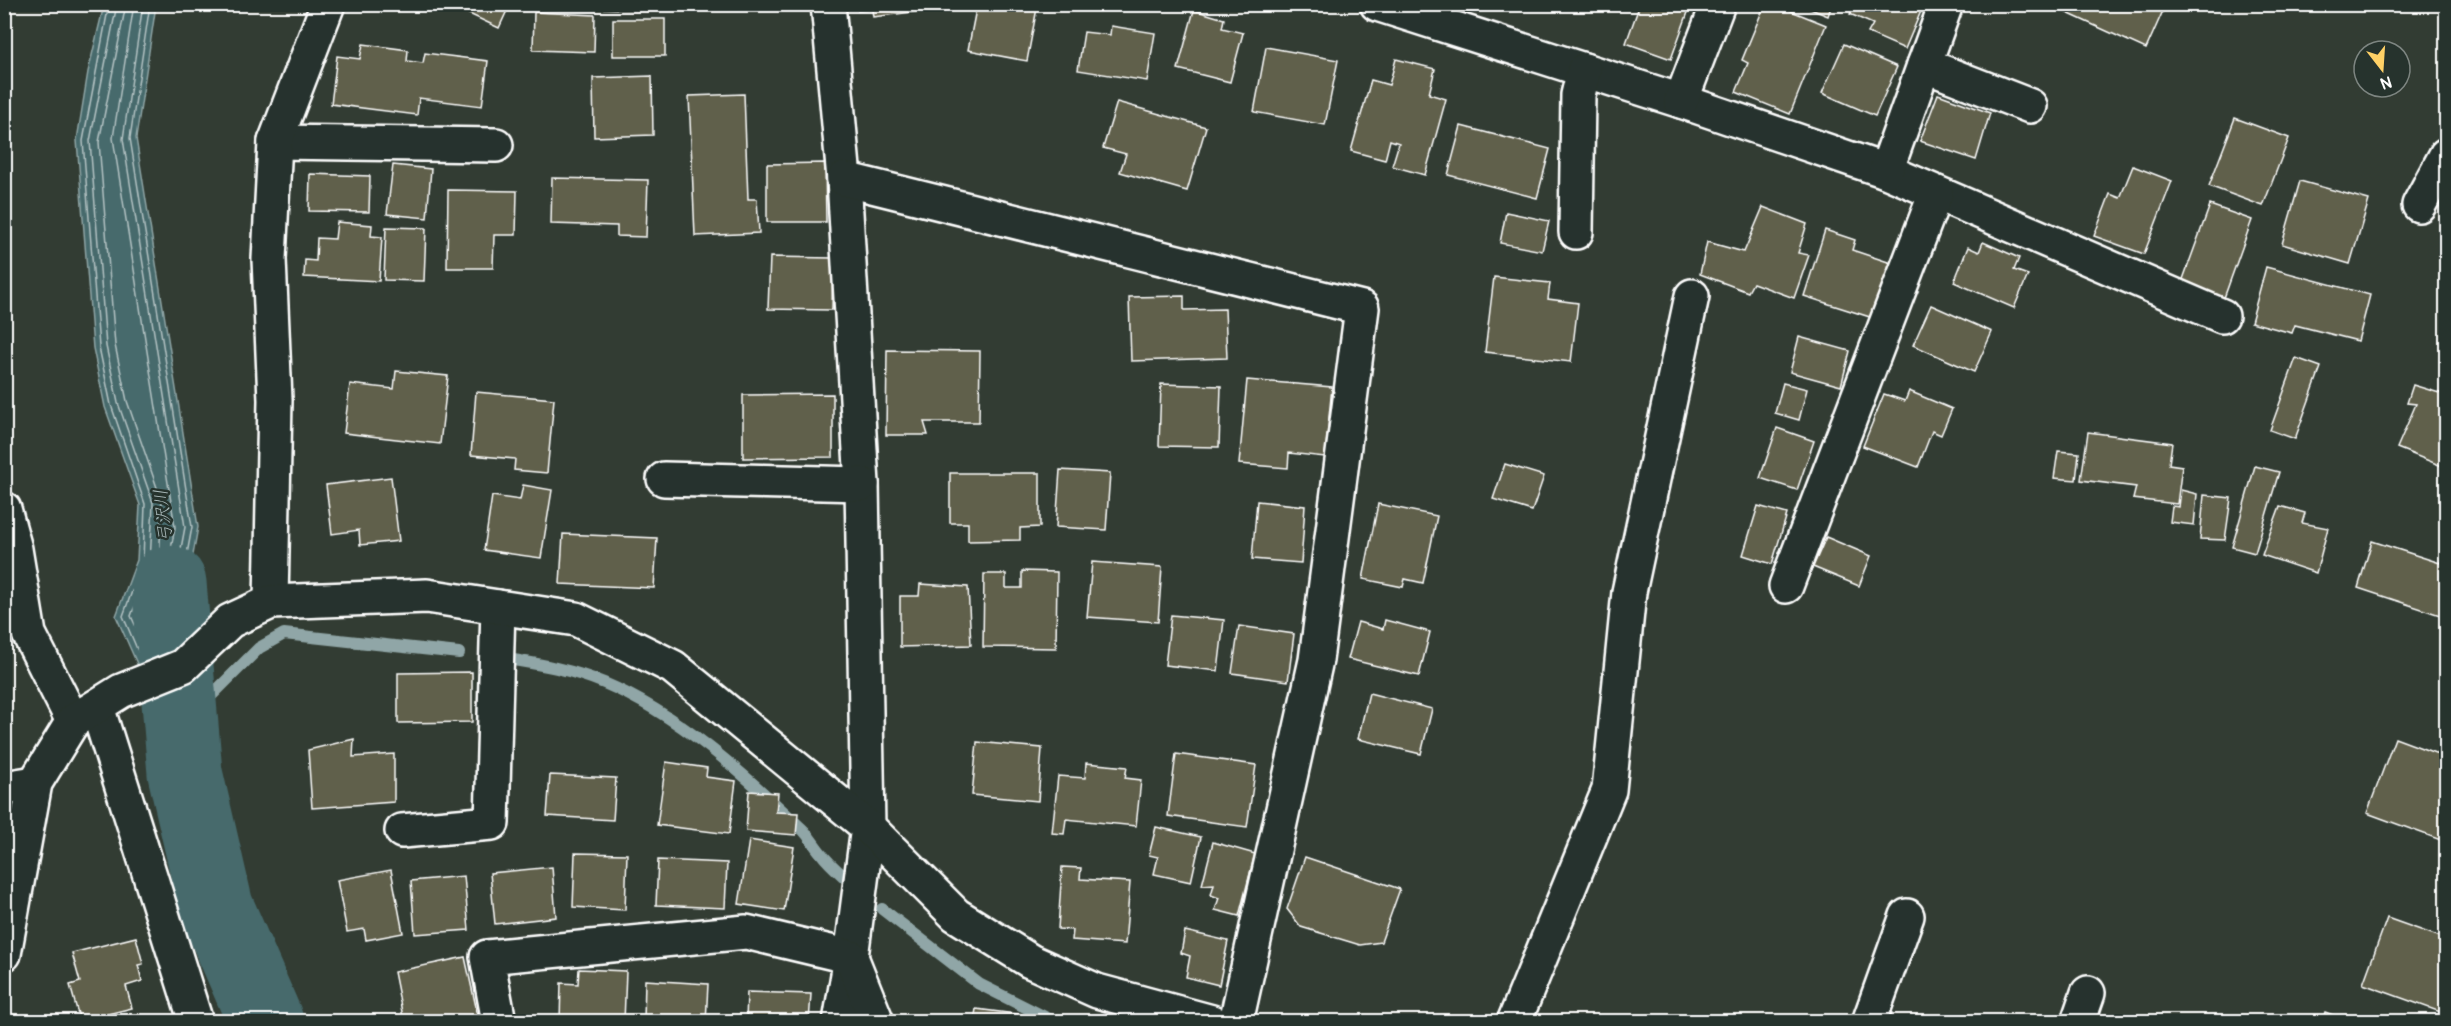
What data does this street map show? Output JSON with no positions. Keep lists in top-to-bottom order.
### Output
{
  "water": ["弓沢川"],
  "north": "bottom"
}
